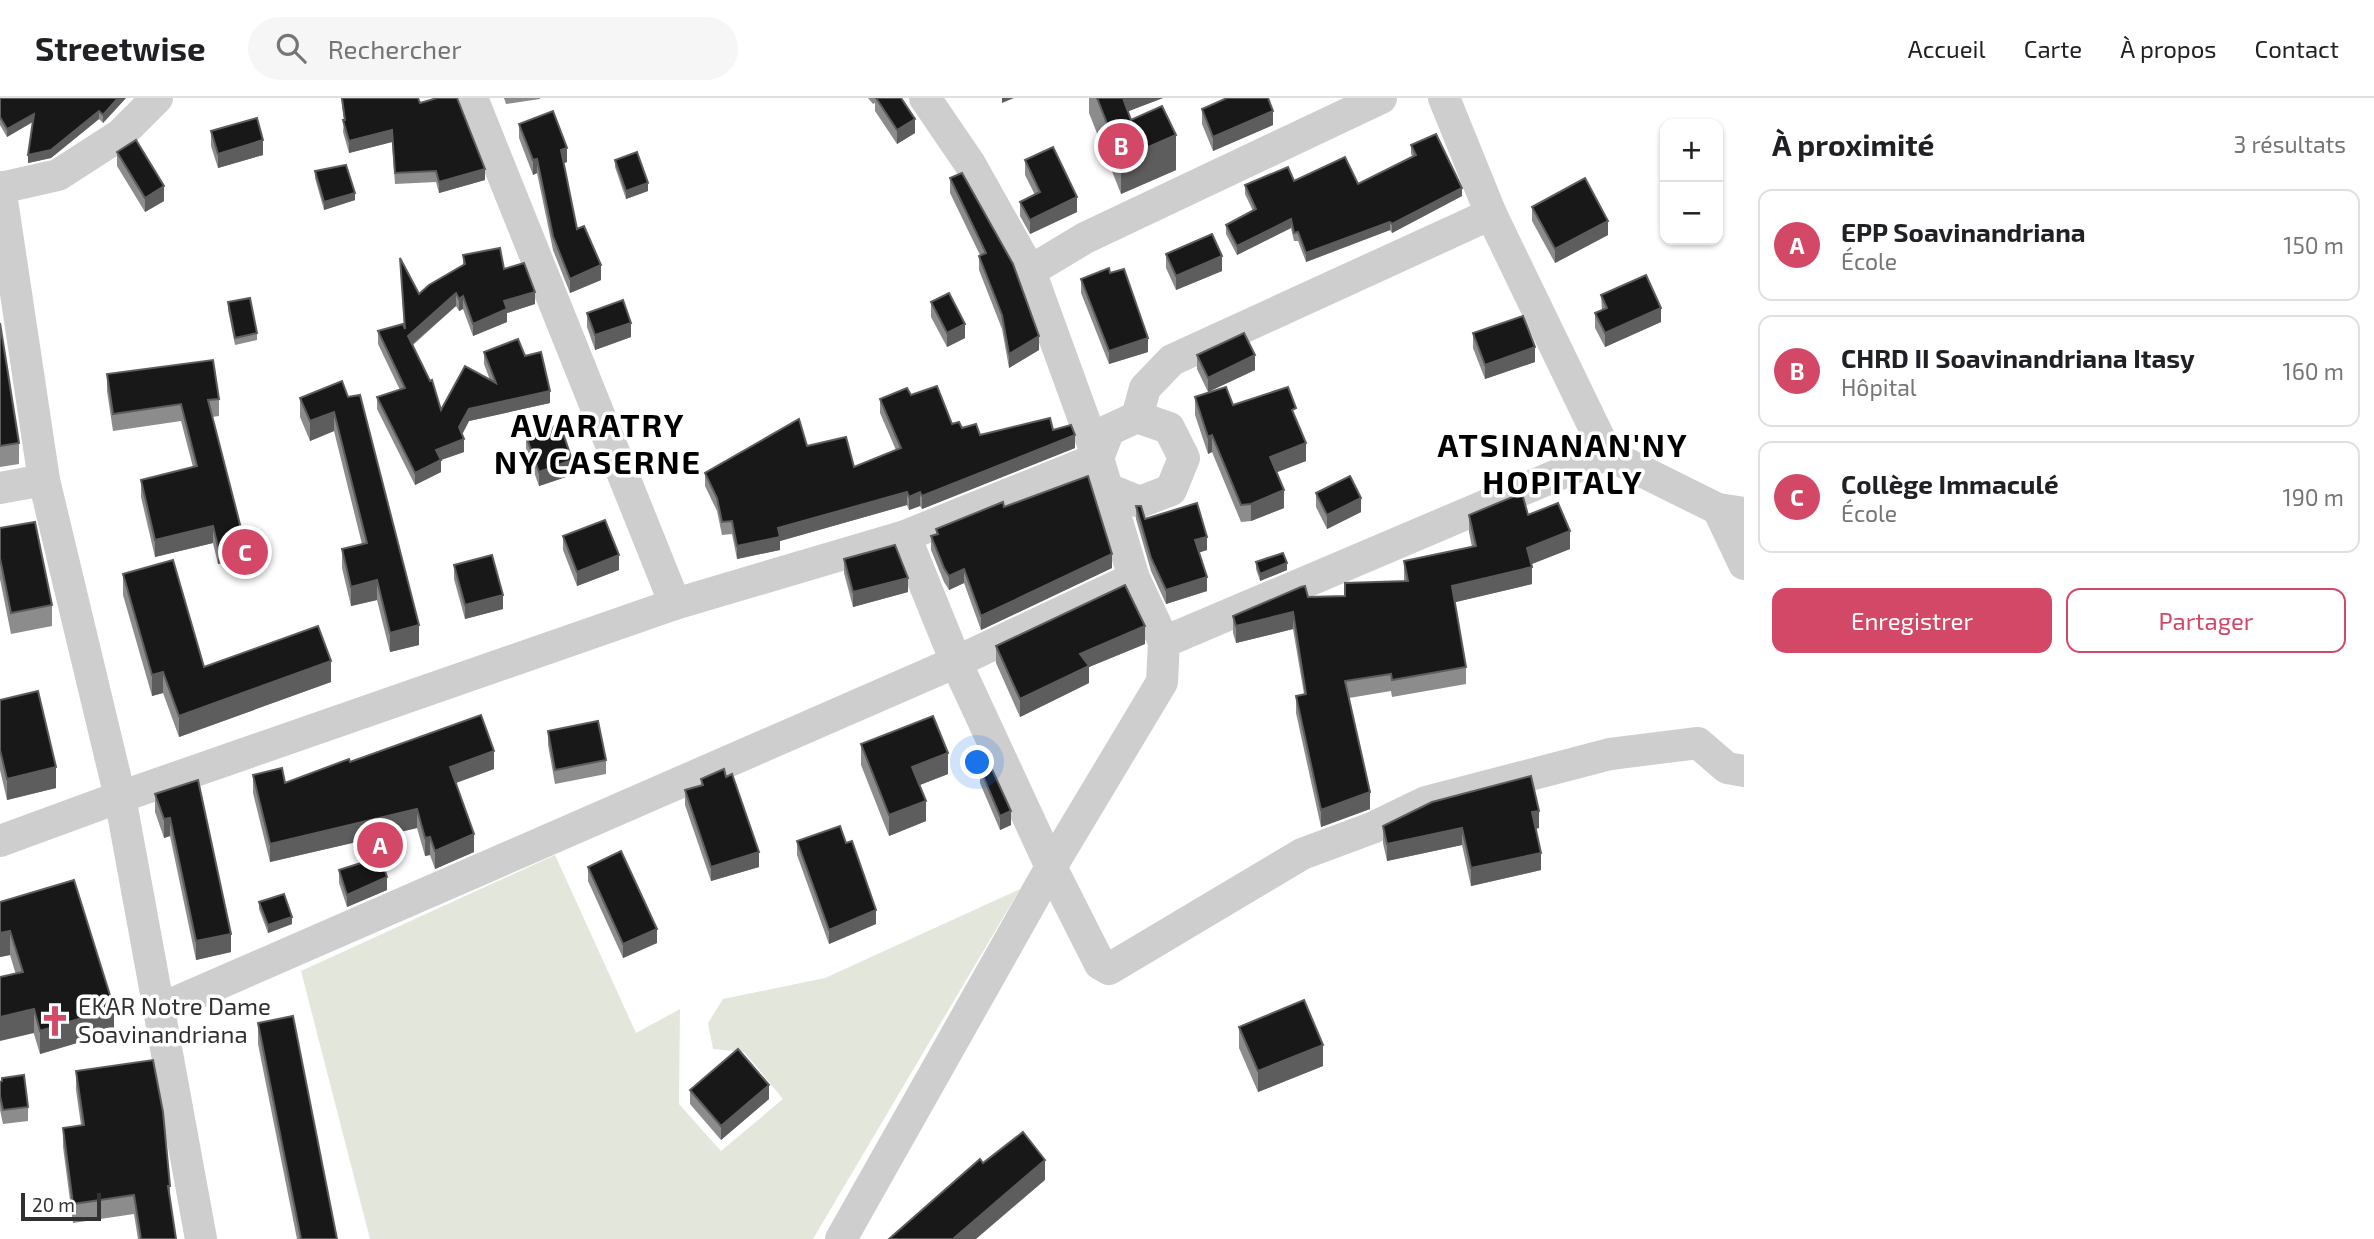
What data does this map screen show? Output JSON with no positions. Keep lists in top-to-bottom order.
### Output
{
  "districts": ["AVARATRY NY CASERNE", "ATSINANAN'NY HOPITALY"],
  "places": {
    "church": ["EKAR Notre Dame Soavinandriana"]
  },
  "scale_bar": "20 m",
  "page": {
    "header": "Streetwise",
    "search": "Rechercher",
    "nav": [
      "Accueil",
      "Carte",
      "À propos",
      "Contact"
    ],
    "heading": ["À proximité", "3 résultats"],
    "map_buttons": ["+", "−"],
    "pins": ["B", "C", "A"],
    "list": [
      {
        "mark": "A",
        "name": "EPP Soavinandriana",
        "note": "École",
        "value": "150 m"
      },
      {
        "mark": "B",
        "name": "CHRD II Soavinandriana Itasy",
        "note": "Hôpital",
        "value": "160 m"
      },
      {
        "mark": "C",
        "name": "Collège Immaculé",
        "note": "École",
        "value": "190 m"
      }
    ],
    "buttons": ["Enregistrer", "Partager"],
    "scale": "20 m"
  }
}
